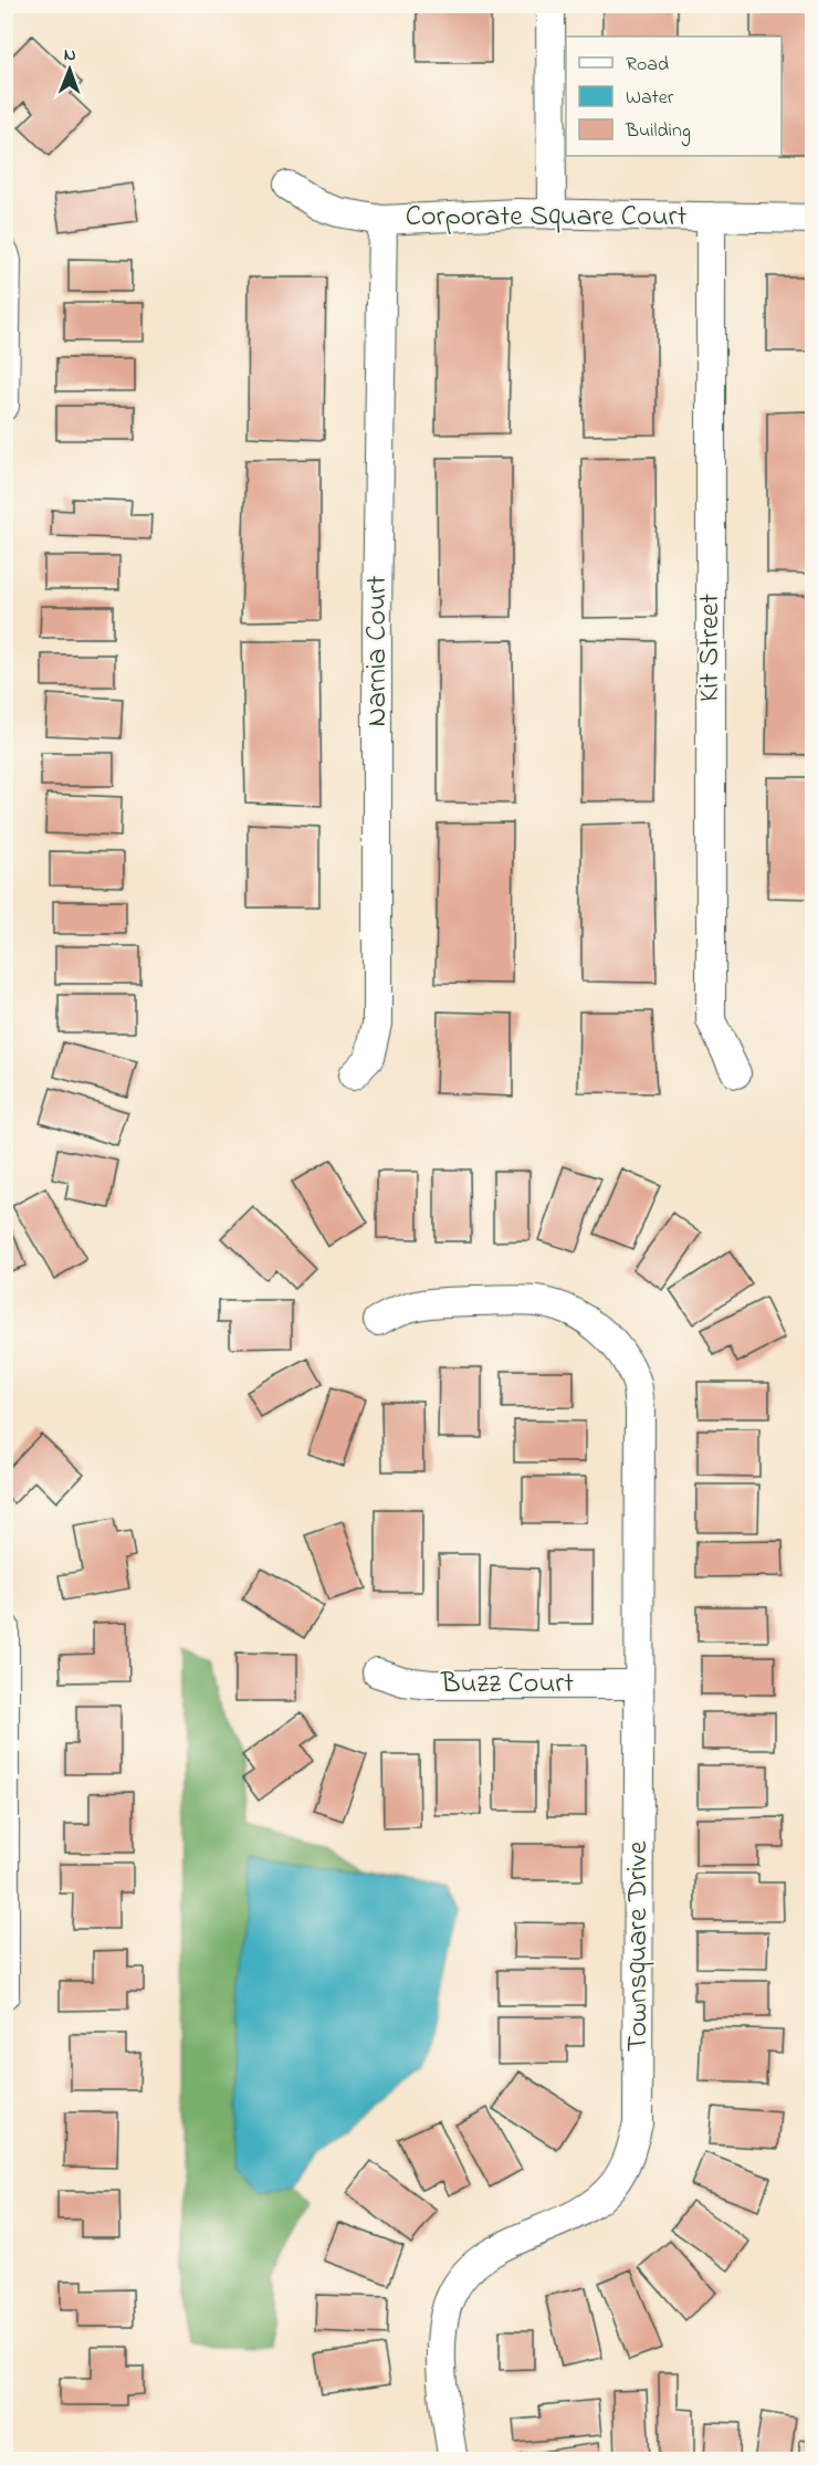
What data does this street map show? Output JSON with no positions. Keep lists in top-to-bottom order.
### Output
{
  "streets": {
    "street": [
      "Corporate Square Court",
      "Kit Street",
      "Narnia Court",
      "Buzz Court",
      "Townsquare Drive"
    ]
  },
  "crossings": [
    ["Corporate Square Court", "Kit Street"],
    ["Corporate Square Court", "Narnia Court"],
    ["Buzz Court", "Townsquare Drive"]
  ],
  "legend": ["Road", "Water", "Building"],
  "north": "top"
}
